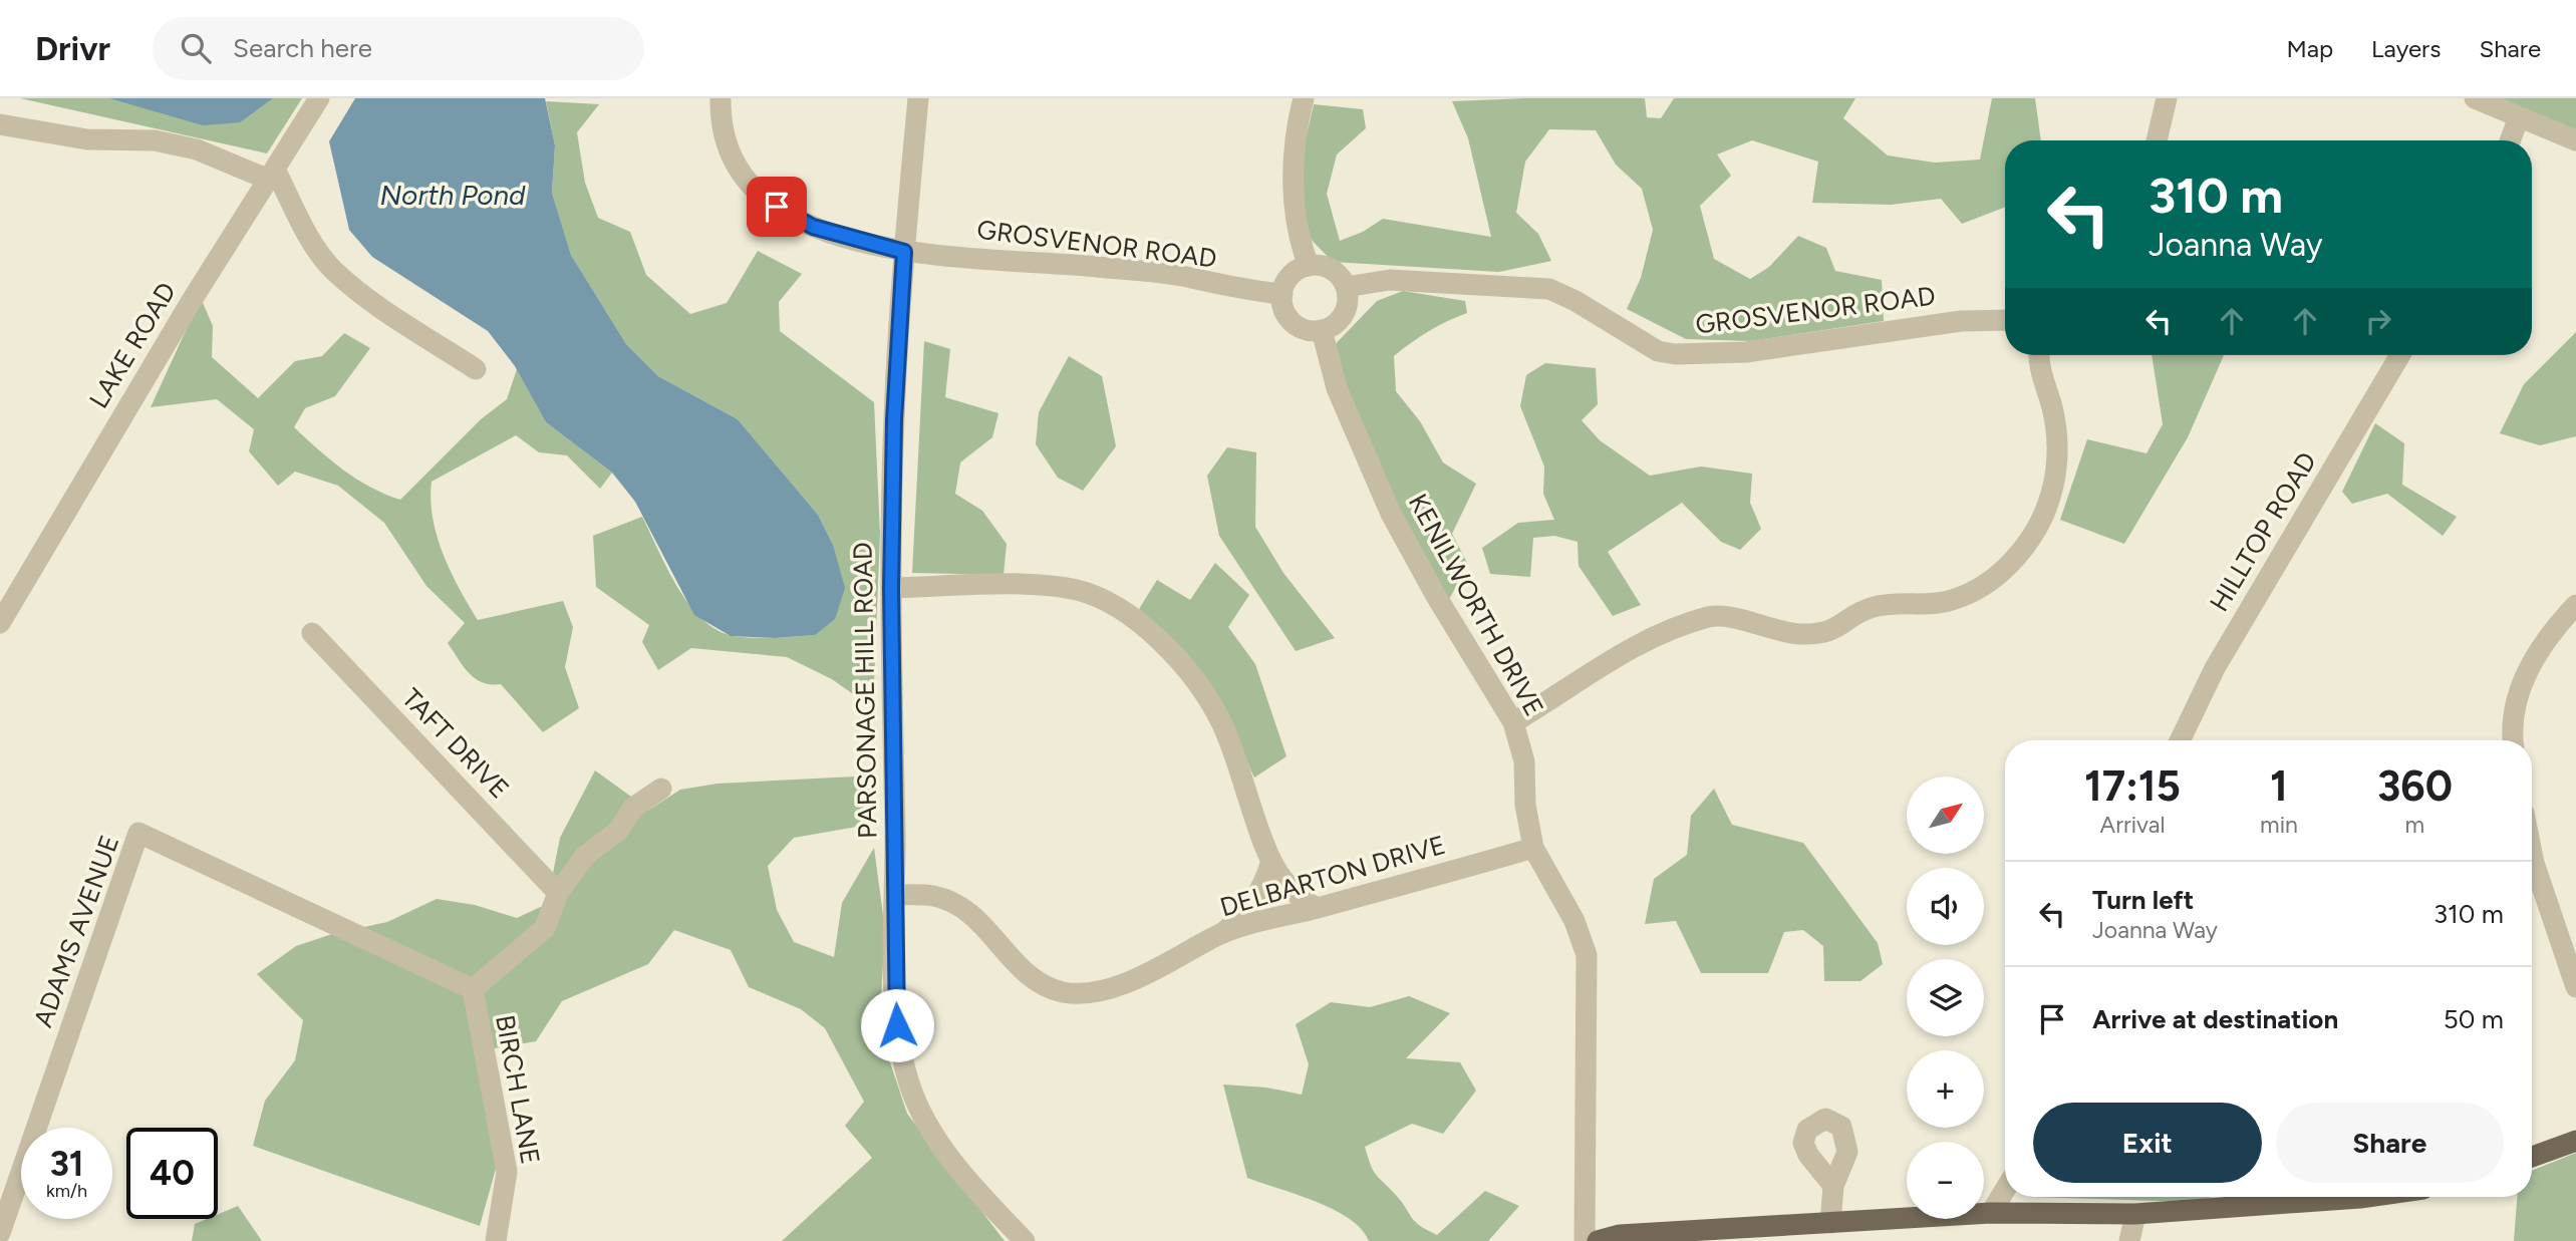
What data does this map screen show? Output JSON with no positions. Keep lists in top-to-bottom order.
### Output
{
  "streets": {
    "street": [
      "GROSVENOR ROAD",
      "LAKE ROAD",
      "HILLTOP ROAD",
      "KENILWORTH DRIVE",
      "PARSONAGE HILL ROAD",
      "TAFT DRIVE",
      "DELBARTON DRIVE",
      "ADAMS AVENUE",
      "BIRCH LANE"
    ]
  },
  "crossings": [
    ["GROSVENOR ROAD", "KENILWORTH DRIVE"],
    ["GROSVENOR ROAD", "PARSONAGE HILL ROAD"],
    ["KENILWORTH DRIVE", "DELBARTON DRIVE"],
    ["PARSONAGE HILL ROAD", "DELBARTON DRIVE"],
    ["ADAMS AVENUE", "BIRCH LANE"]
  ],
  "water": ["North Pond"],
  "north": "top right",
  "page": {
    "header": "Drivr",
    "search": "Search here",
    "nav": ["Map", "Layers", "Share"],
    "turn": ["310 m", "Joanna Way"],
    "eta": [
      "17:15",
      "Arrival",
      "1",
      "min",
      "360",
      "m"
    ],
    "map_buttons": ["+", "−"],
    "list": [
      {
        "name": "Turn left",
        "note": "Joanna Way",
        "value": "310 m"
      },
      {
        "name": "Arrive at destination",
        "value": "50 m"
      }
    ],
    "buttons": ["Exit", "Share"],
    "speed": "31 km/h",
    "limit": "40"
  }
}
